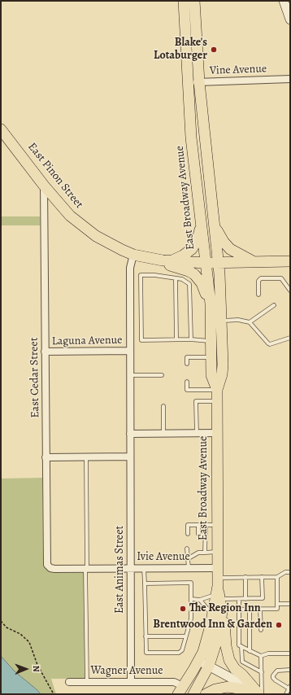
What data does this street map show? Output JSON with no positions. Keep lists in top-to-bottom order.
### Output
{
  "streets": {
    "main road": ["East Pinon Street", "East Broadway Avenue"],
    "street": [
      "Vine Avenue",
      "Laguna Avenue",
      "East Cedar Street",
      "Ivie Avenue",
      "East Animas Street",
      "Wagner Avenue"
    ]
  },
  "crossings": [
    ["Vine Avenue", "East Broadway Avenue"],
    ["East Pinon Street", "East Broadway Avenue"],
    ["East Pinon Street", "East Cedar Street"],
    ["East Broadway Avenue", "Ivie Avenue"],
    ["East Broadway Avenue", "Wagner Avenue"],
    ["Laguna Avenue", "East Cedar Street"],
    ["East Cedar Street", "Ivie Avenue"],
    ["Ivie Avenue", "East Animas Street"],
    ["East Animas Street", "Wagner Avenue"]
  ],
  "places": ["Blake's Lotaburger", "The Region Inn", "Brentwood Inn & Garden"],
  "north": "right"
}
